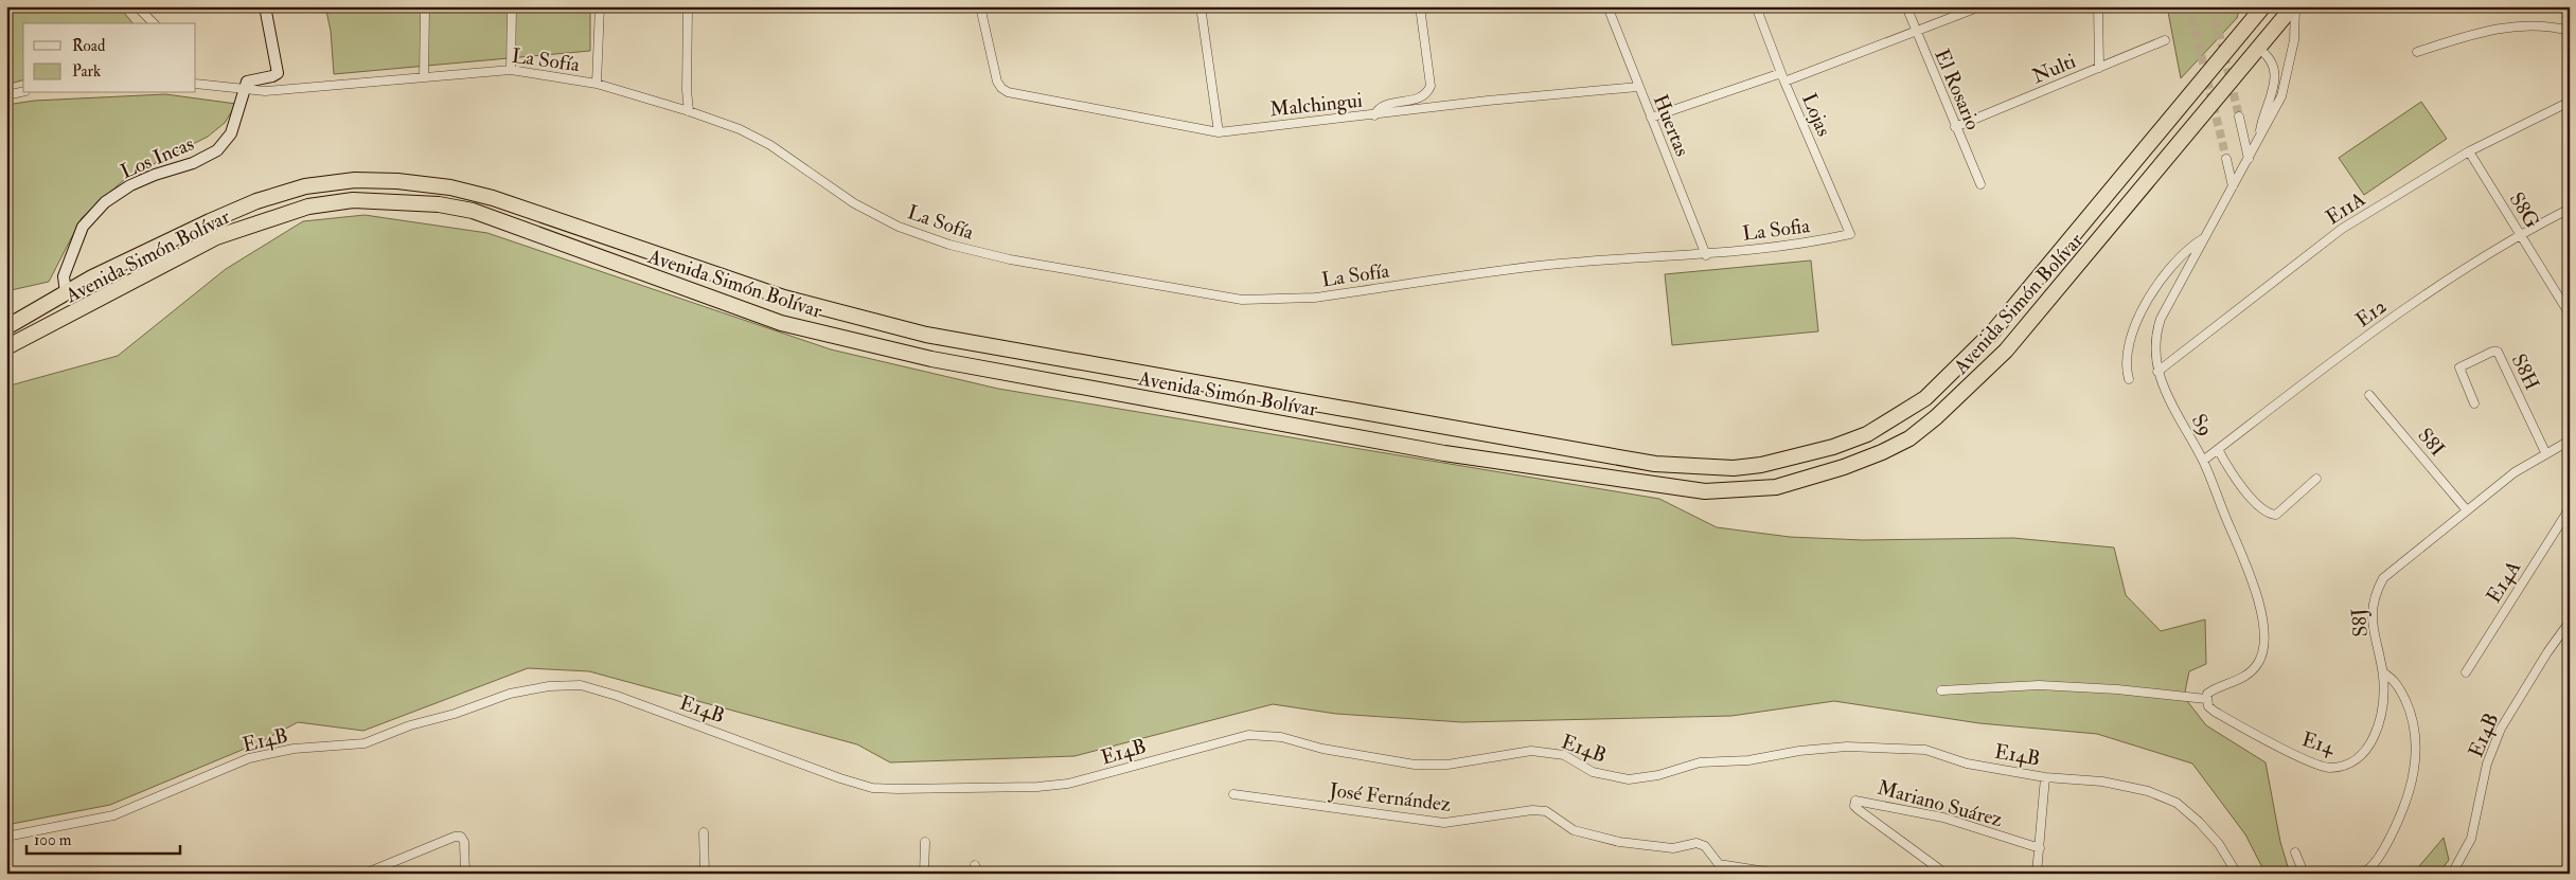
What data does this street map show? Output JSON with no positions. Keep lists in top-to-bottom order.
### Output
{
  "streets": {
    "highway": ["Avenida Simón Bolívar"],
    "street": [
      "La Sofía",
      "Nulti",
      "El Rosario",
      "Malchingui",
      "Lojas",
      "Huertas",
      "Los Incas",
      "E11A",
      "S8G",
      "La Sofia",
      "E12",
      "S8H",
      "S9",
      "S8I",
      "E14A",
      "S8J",
      "E14B",
      "E14",
      "José Fernández",
      "Mariano Suárez"
    ]
  },
  "crossings": [
    ["La Sofía", "Huertas"],
    ["La Sofía", "Los Incas"],
    ["La Sofía", "La Sofia"],
    ["Nulti", "El Rosario"],
    ["Malchingui", "Huertas"],
    ["Lojas", "La Sofia"],
    ["Huertas", "La Sofia"],
    ["Los Incas", "Avenida Simón Bolívar"],
    ["E11A", "S8G"],
    ["E11A", "S9"],
    ["S8G", "E12"],
    ["Avenida Simón Bolívar", "S9"],
    ["E12", "S9"],
    ["S8H", "S8J"],
    ["S9", "E14"],
    ["S8I", "S8J"],
    ["S8J", "E14"]
  ],
  "legend": ["Road", "Park"],
  "scale_bar": "100 m"
}
